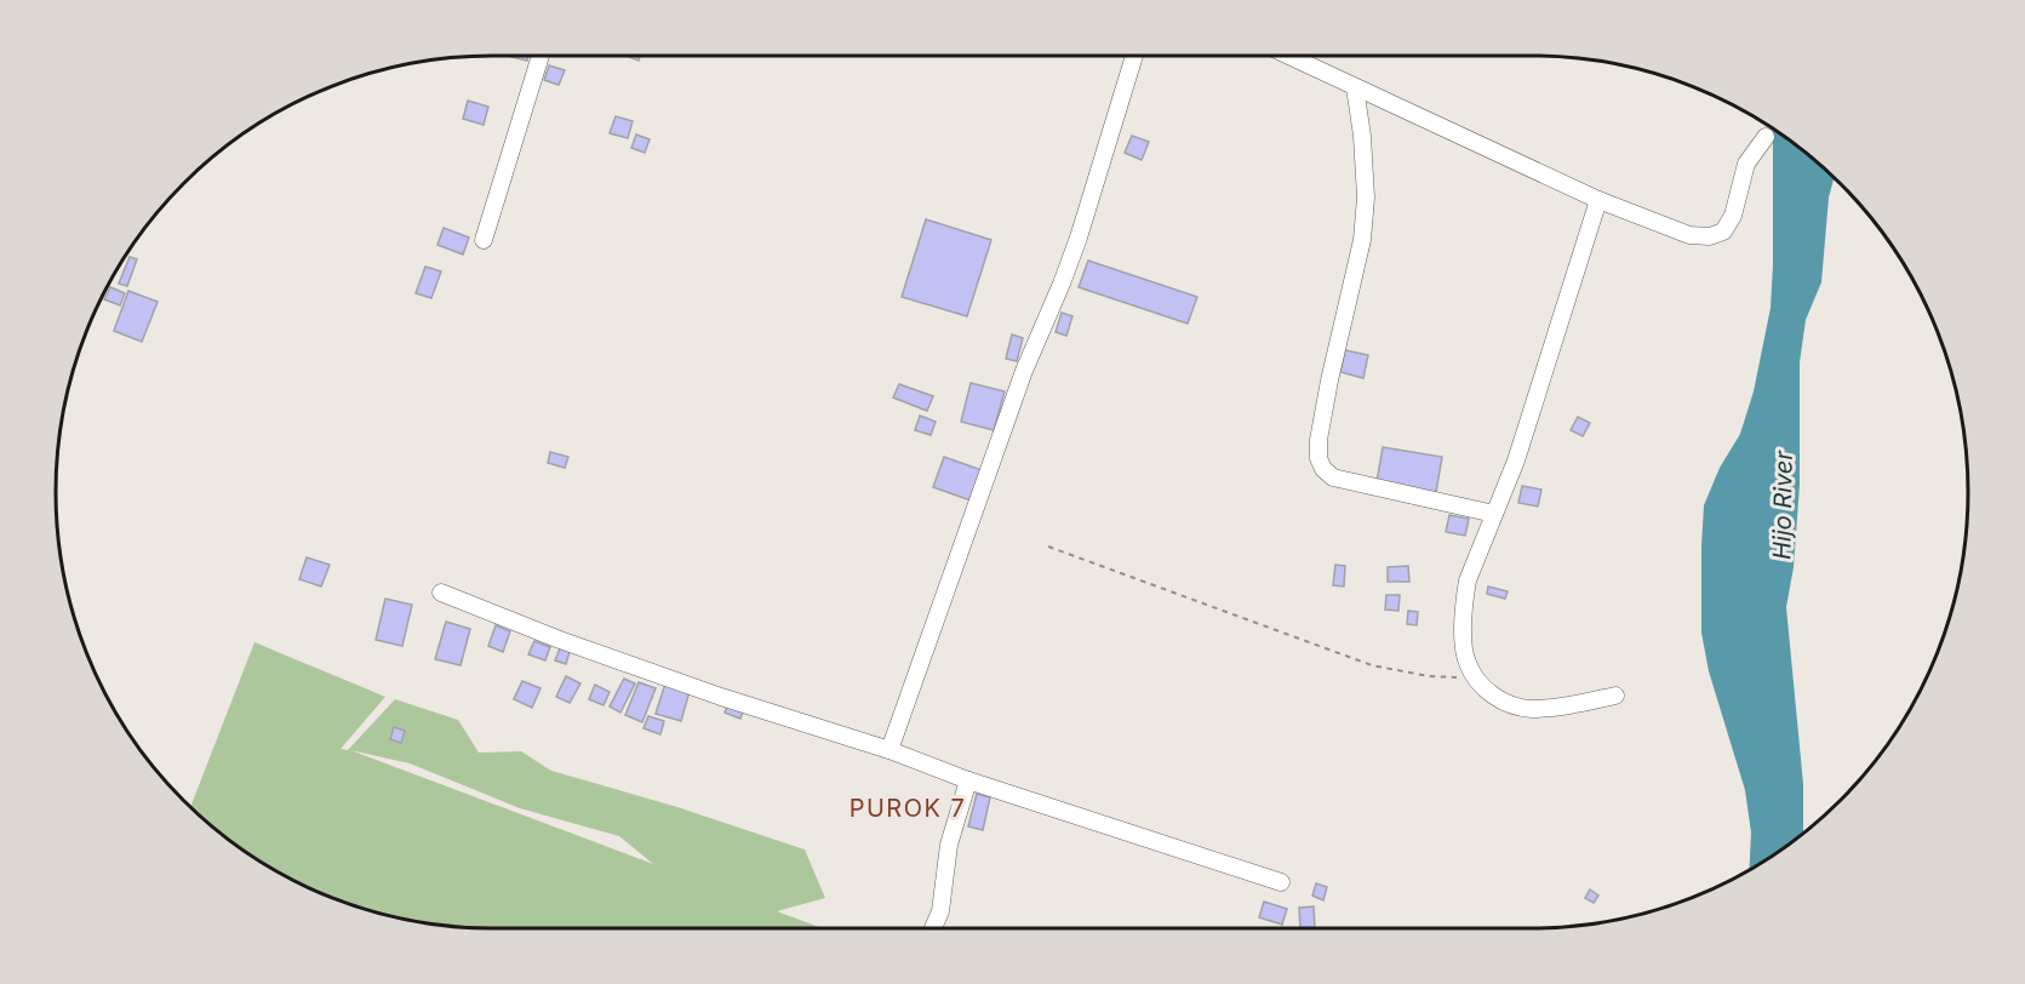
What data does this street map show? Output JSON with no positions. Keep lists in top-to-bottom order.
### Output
{
  "districts": ["PUROK 7"],
  "water": ["Hijo River"]
}
